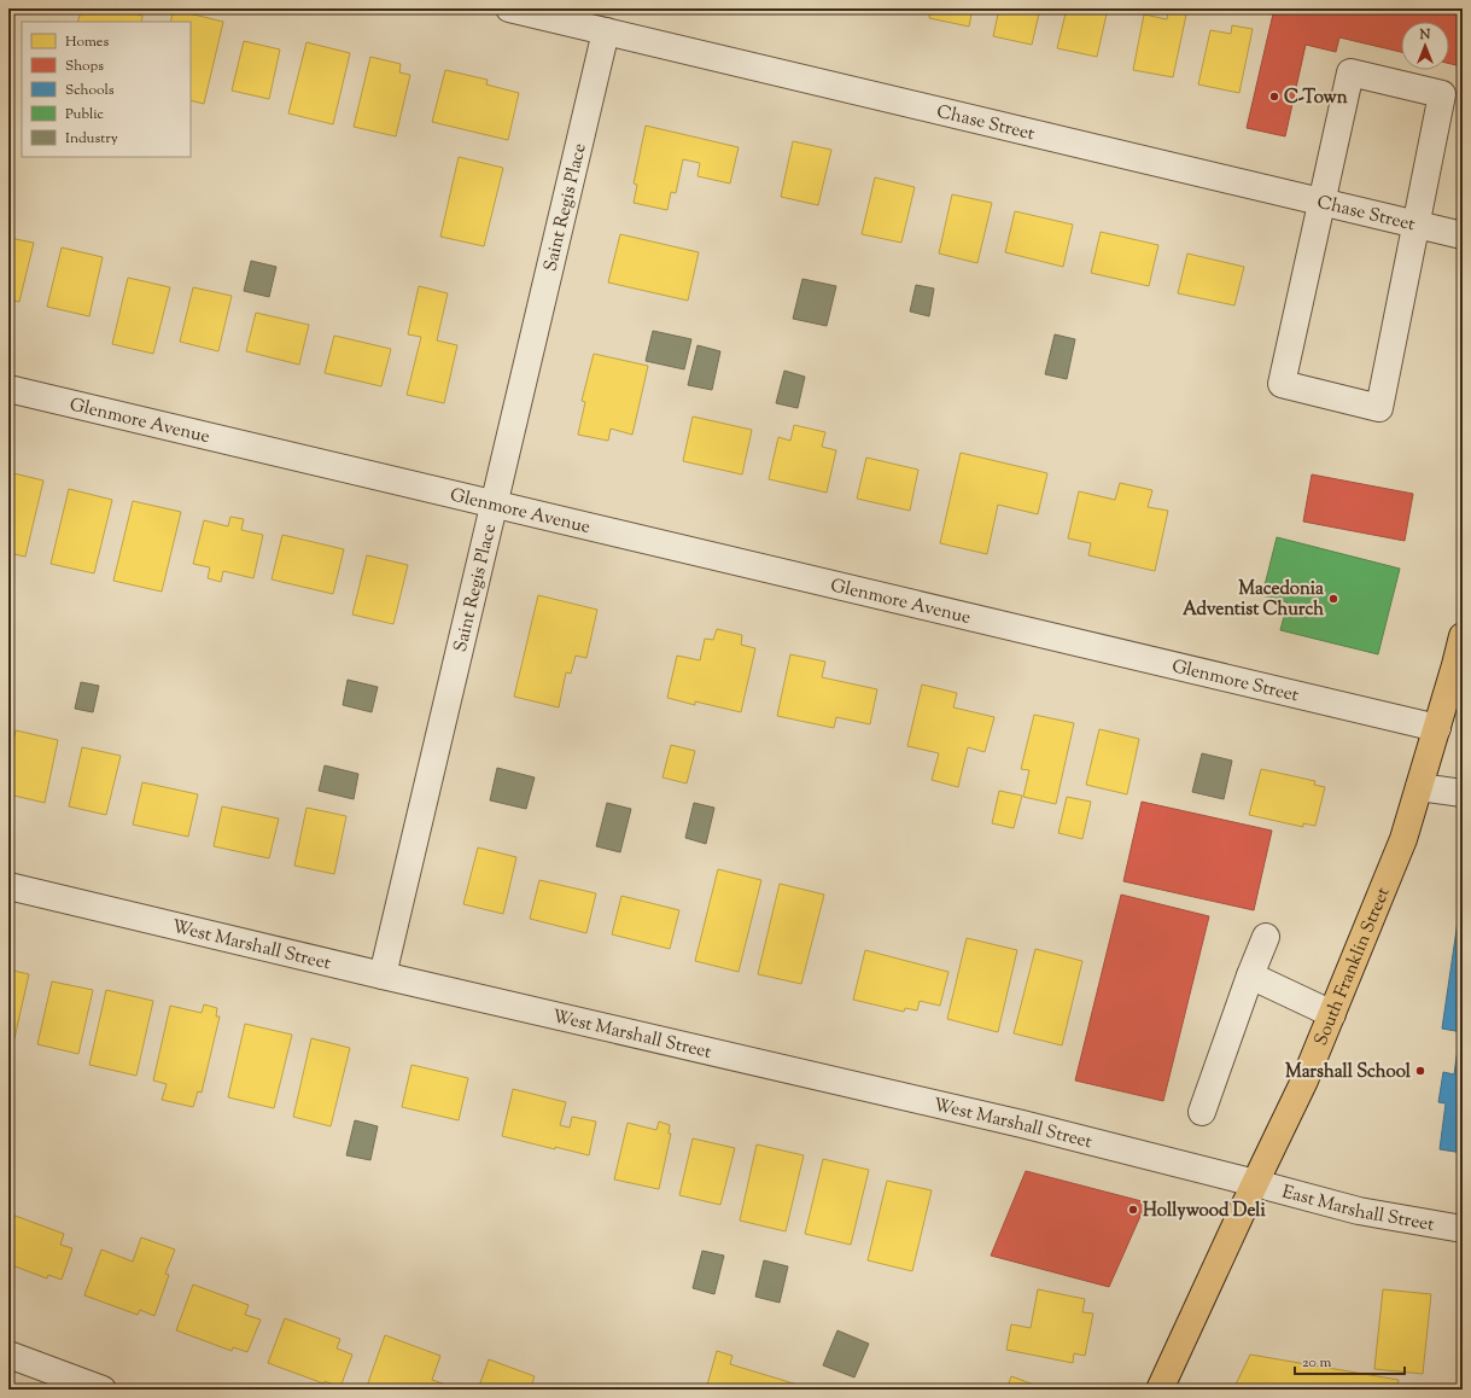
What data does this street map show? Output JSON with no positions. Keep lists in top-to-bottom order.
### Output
{
  "streets": {
    "main road": ["South Franklin Street"],
    "street": [
      "Chase Street",
      "Saint Regis Place",
      "Glenmore Avenue",
      "Glenmore Street",
      "West Marshall Street",
      "East Marshall Street"
    ]
  },
  "crossings": [
    ["Chase Street", "Saint Regis Place"],
    ["Saint Regis Place", "Glenmore Avenue"],
    ["Saint Regis Place", "West Marshall Street"],
    ["Glenmore Avenue", "Glenmore Street"],
    ["Glenmore Street", "South Franklin Street"],
    ["West Marshall Street", "South Franklin Street"],
    ["West Marshall Street", "East Marshall Street"],
    ["South Franklin Street", "East Marshall Street"]
  ],
  "places": [
    "C-Town",
    "Macedonia Adventist Church",
    "Marshall School",
    "Hollywood Deli"
  ],
  "legend": [
    "Homes",
    "Shops",
    "Schools",
    "Public",
    "Industry"
  ],
  "scale_bar": "20 m",
  "north": "top"
}
